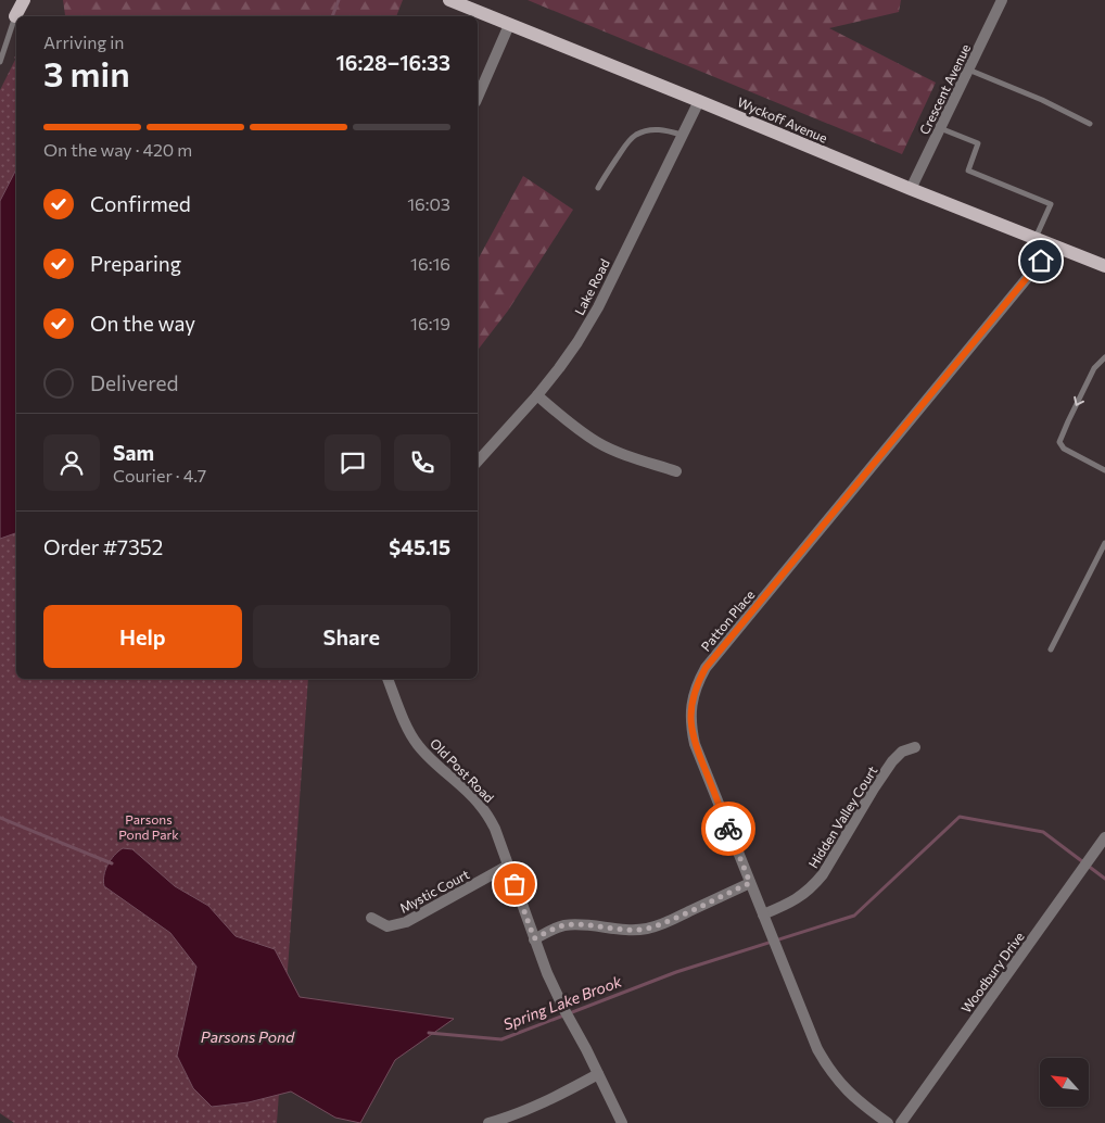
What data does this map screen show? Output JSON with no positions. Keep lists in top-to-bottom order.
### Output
{
  "streets": {
    "main road": ["Wyckoff Avenue"],
    "street": [
      "Crescent Avenue",
      "Lake Road",
      "Patton Place",
      "Old Post Road",
      "Hidden Valley Court",
      "Mystic Court",
      "Woodbury Drive"
    ]
  },
  "crossings": [
    ["Crescent Avenue", "Wyckoff Avenue"],
    ["Wyckoff Avenue", "Lake Road"],
    ["Wyckoff Avenue", "Patton Place"],
    ["Patton Place", "Hidden Valley Court"],
    ["Old Post Road", "Mystic Court"]
  ],
  "water": ["Spring Lake Brook", "Parsons Pond"],
  "parks": ["Parsons Pond Park"],
  "north": "top left",
  "page": {
    "heading": ["3 min", "Arriving in", "16:28–16:33"],
    "panel": [
      "Sam",
      "Courier · 4.7",
      "Order #7352",
      "$45.15"
    ],
    "bar": "On the way · 420 m",
    "list": [
      ["Confirmed", "16:03"],
      ["Preparing", "16:16"],
      ["On the way", "16:19"],
      "Delivered"
    ],
    "buttons": ["Help", "Share"]
  }
}
